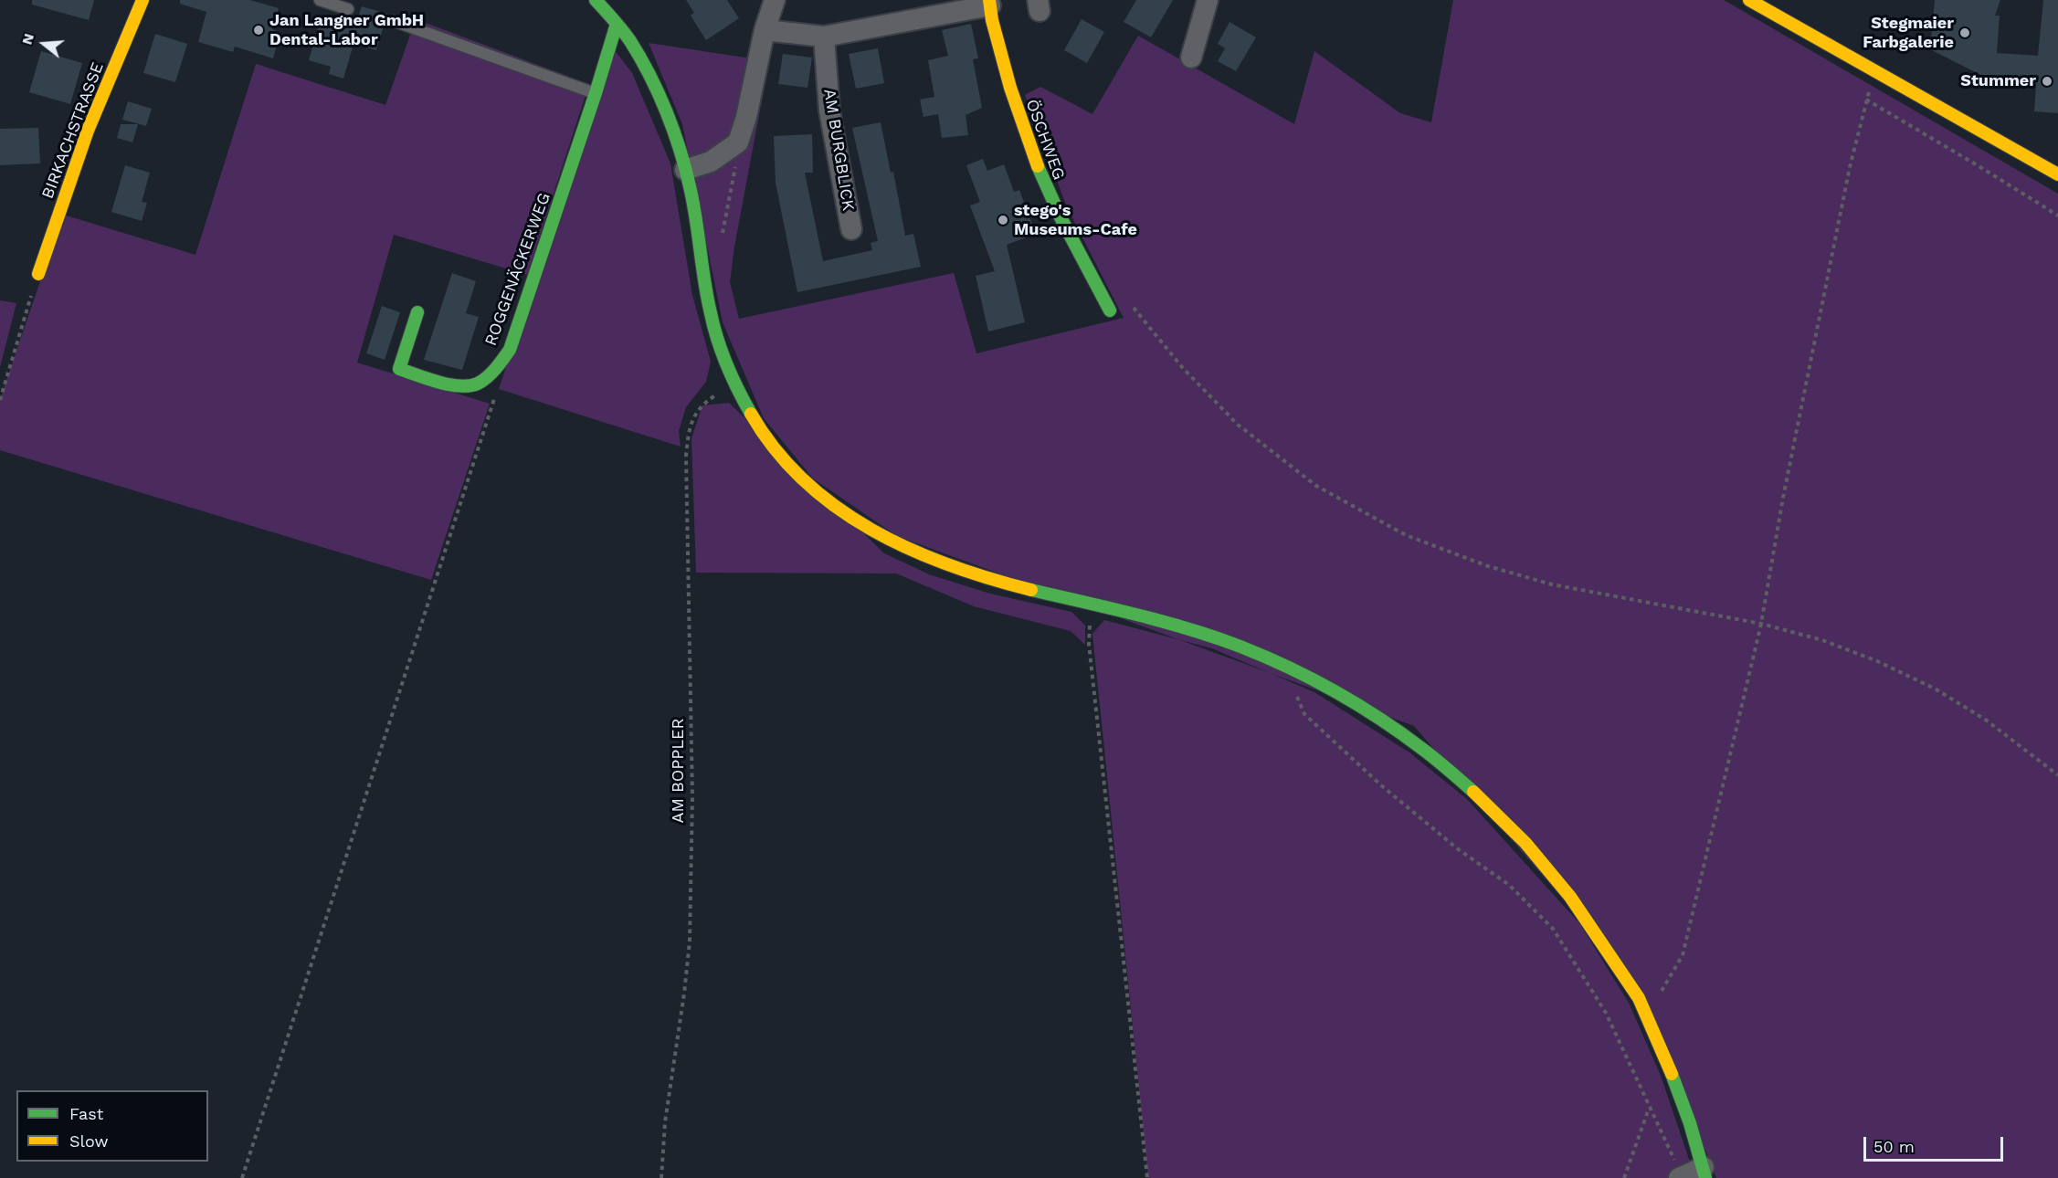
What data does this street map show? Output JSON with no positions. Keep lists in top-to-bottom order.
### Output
{
  "streets": {
    "main road": ["BIRKACHSTRASSE", "ÖSCHWEG", "ROGGENÄCKERWEG"],
    "street": ["AM BURGBLICK"],
    "path": ["AM BOPPLER"]
  },
  "places": [
    "Jan Langner GmbH Dental-Labor",
    "Stegmaier Farbgalerie",
    "Stummer",
    "stego's Museums-Cafe"
  ],
  "legend": ["Fast", "Slow"],
  "scale_bar": "50 m",
  "north": "left"
}
